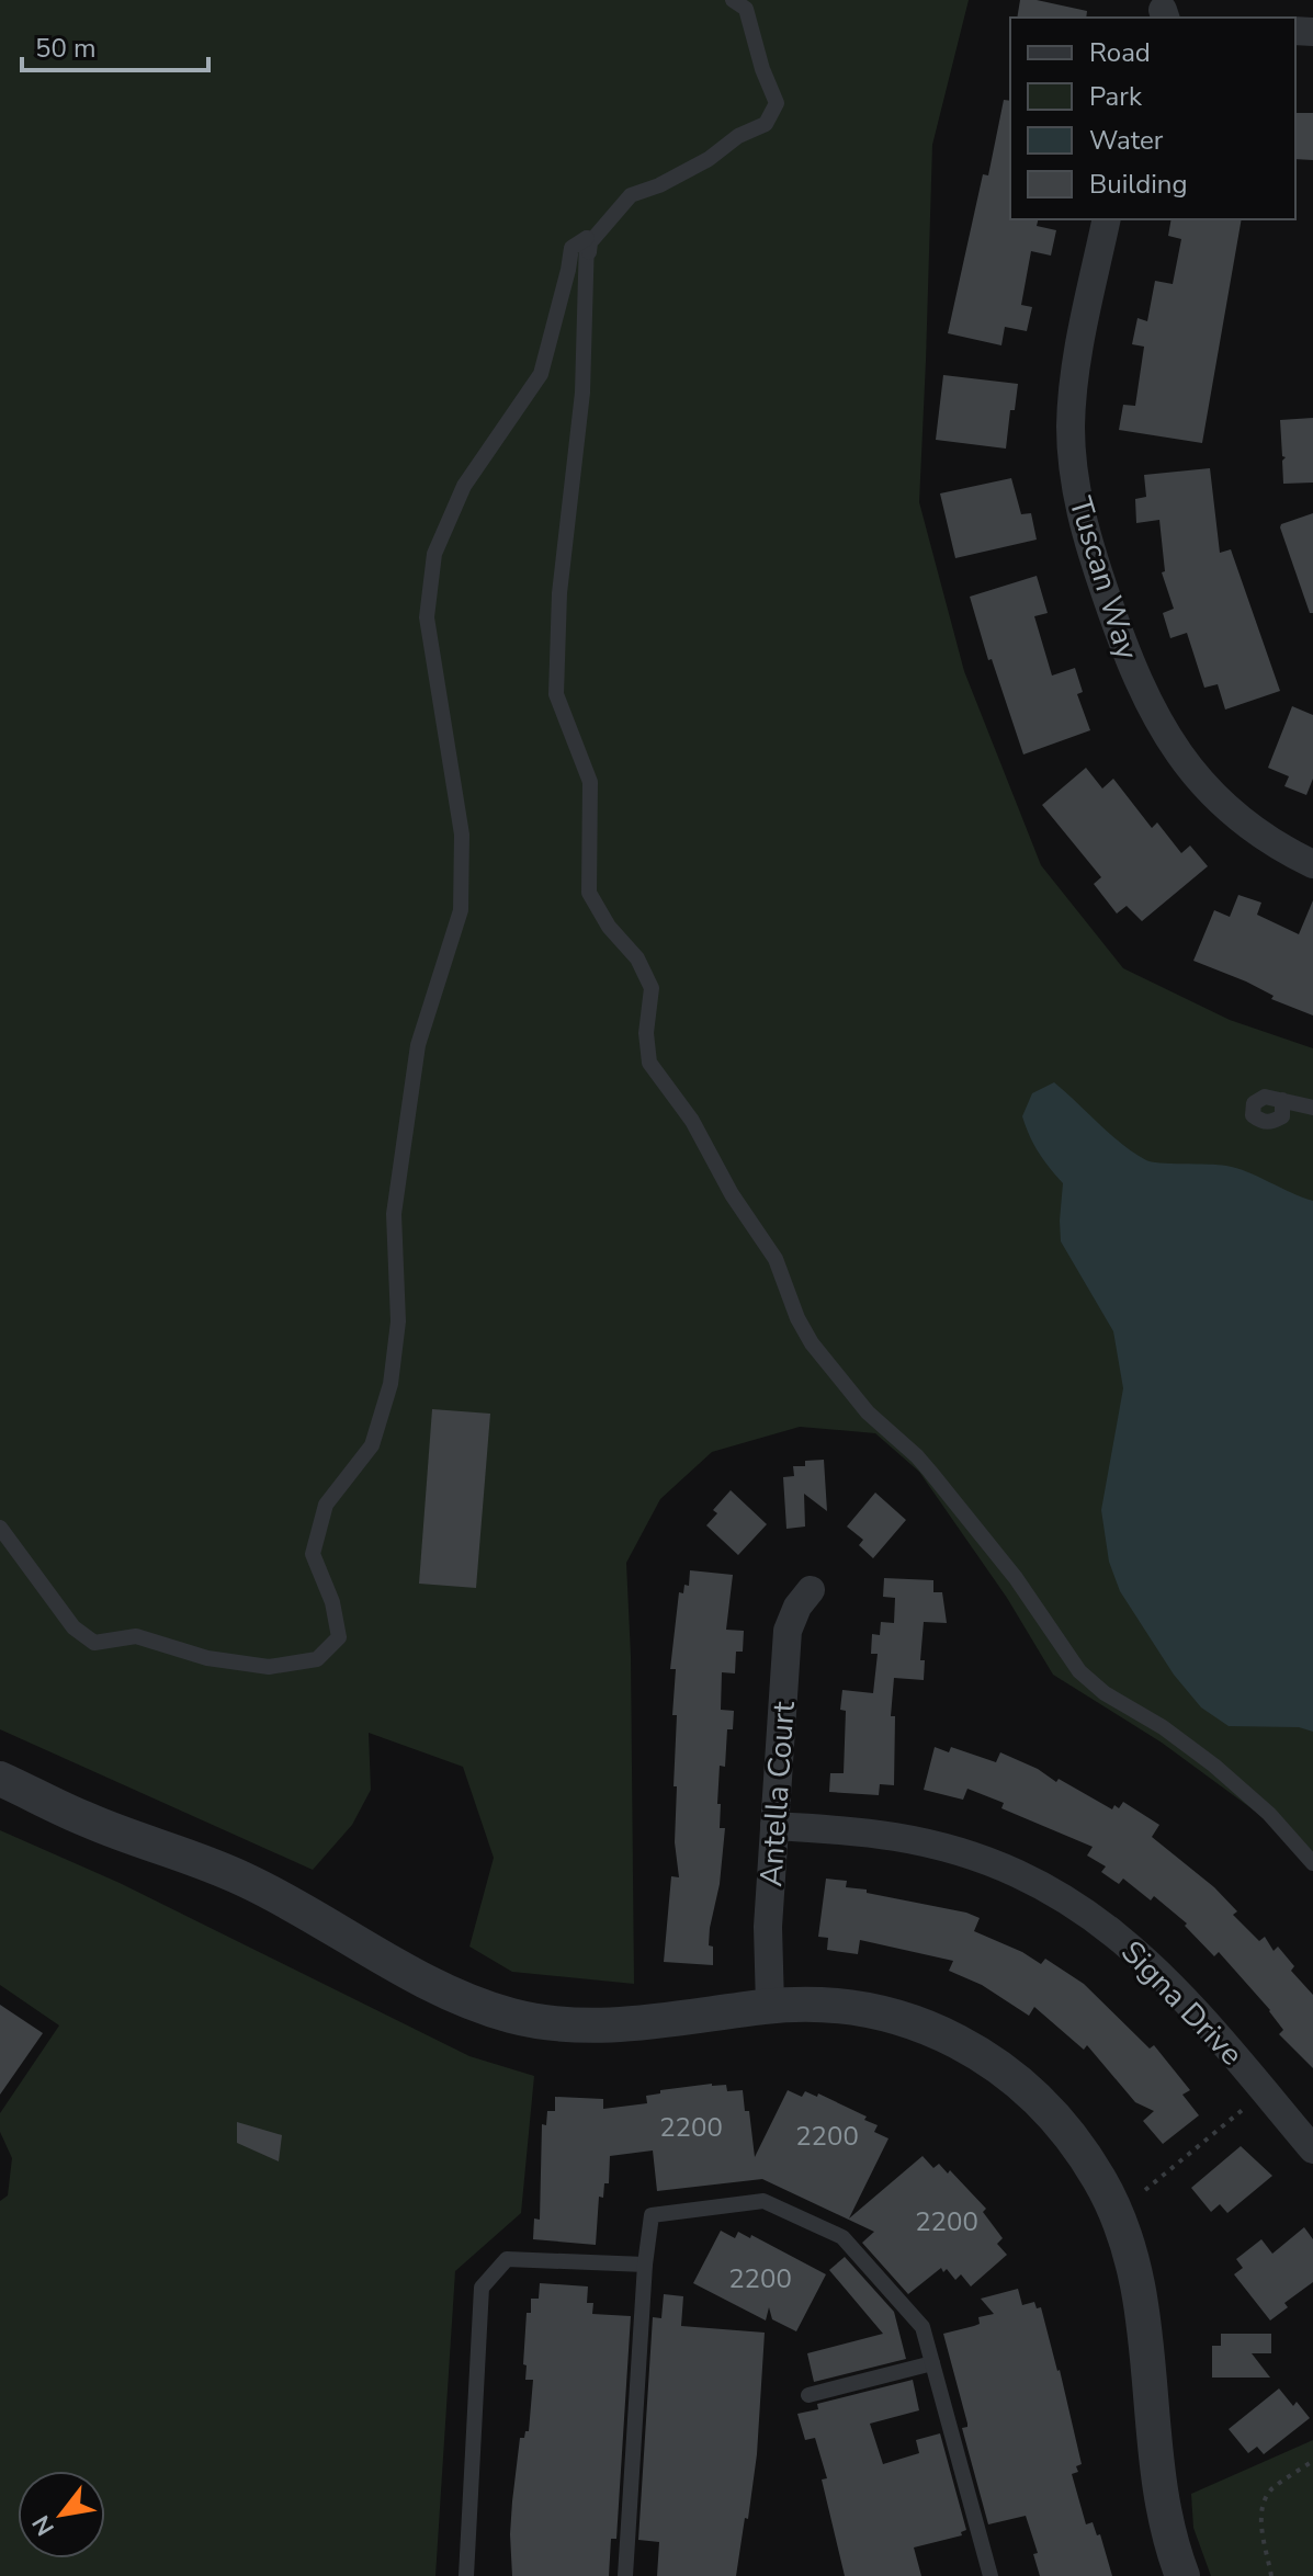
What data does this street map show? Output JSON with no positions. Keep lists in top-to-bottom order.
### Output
{
  "streets": {
    "street": ["Tuscan Way", "Antella Court", "Signa Drive"]
  },
  "crossings": [
    ["Antella Court", "Signa Drive"]
  ],
  "house_numbers": [
    "2200",
    "2200",
    "2200",
    "2200"
  ],
  "legend": [
    "Road",
    "Park",
    "Water",
    "Building"
  ],
  "scale_bar": "50 m",
  "north": "bottom left"
}
